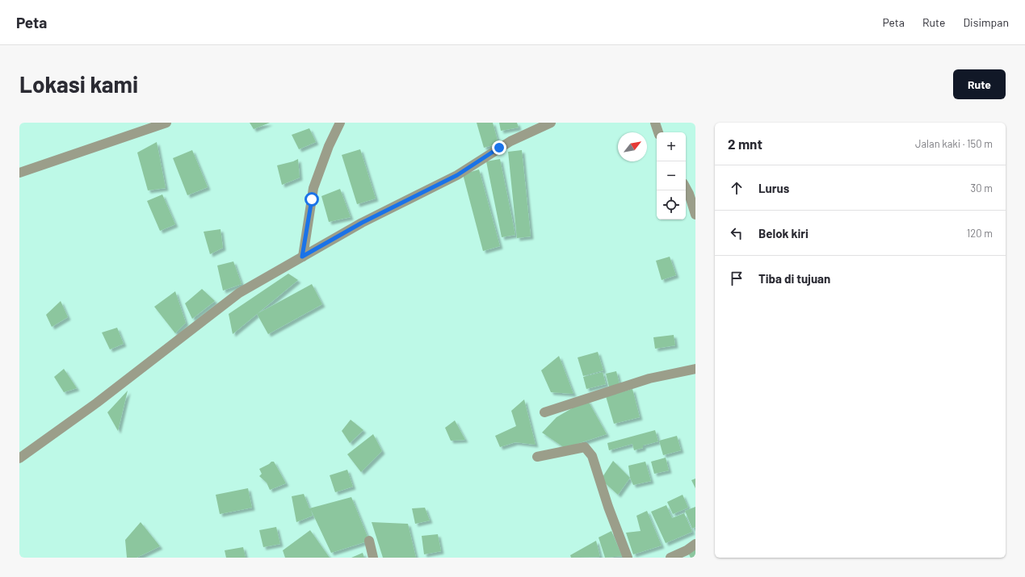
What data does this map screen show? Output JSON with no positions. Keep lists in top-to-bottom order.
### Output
{
  "north": "top right",
  "page": {
    "header": "Peta",
    "nav": ["Peta", "Rute", "Disimpan"],
    "buttons": "Rute",
    "title": "Lokasi kami",
    "heading": ["2 mnt", "Jalan kaki · 150 m"],
    "map_buttons": ["+", "−"],
    "list": [
      ["Lurus", "30 m"],
      ["Belok kiri", "120 m"],
      "Tiba di tujuan"
    ]
  }
}
